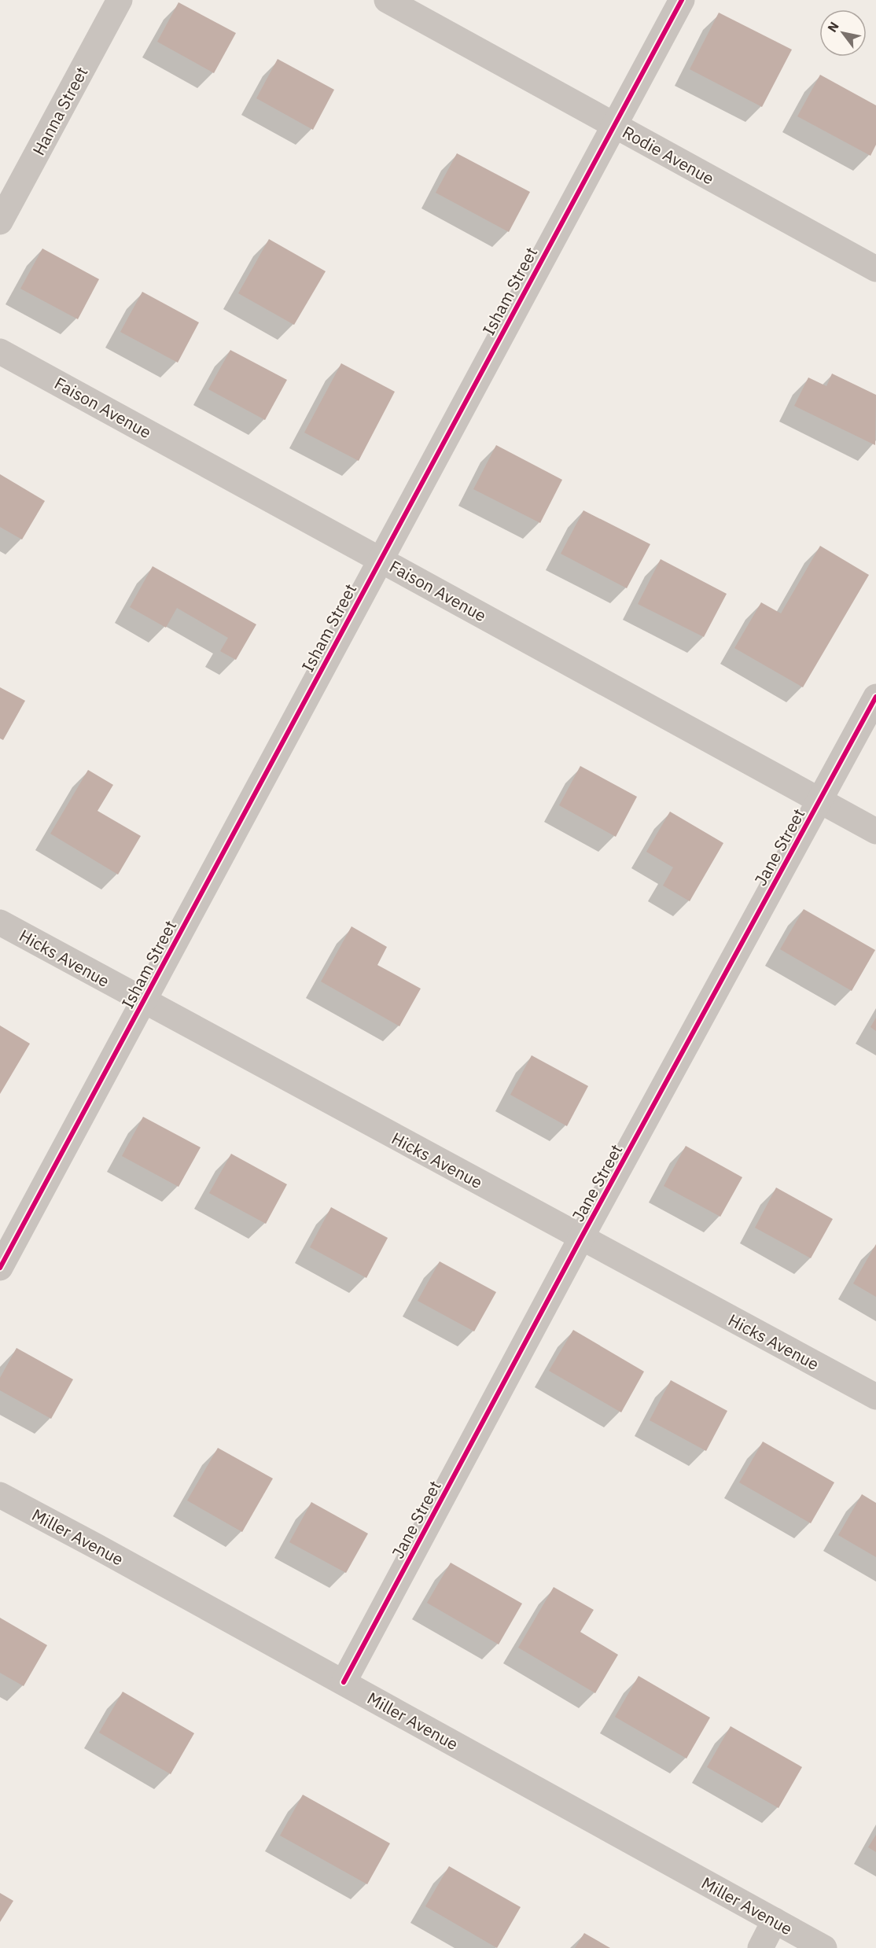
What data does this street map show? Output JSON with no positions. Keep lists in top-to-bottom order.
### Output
{
  "streets": {
    "street": [
      "Hanna Street",
      "Rodie Avenue",
      "Isham Street",
      "Faison Avenue",
      "Jane Street",
      "Hicks Avenue",
      "Miller Avenue"
    ]
  },
  "crossings": [
    ["Rodie Avenue", "Isham Street"],
    ["Isham Street", "Faison Avenue"],
    ["Isham Street", "Hicks Avenue"],
    ["Faison Avenue", "Jane Street"],
    ["Jane Street", "Hicks Avenue"],
    ["Jane Street", "Miller Avenue"]
  ],
  "north": "top left"
}
